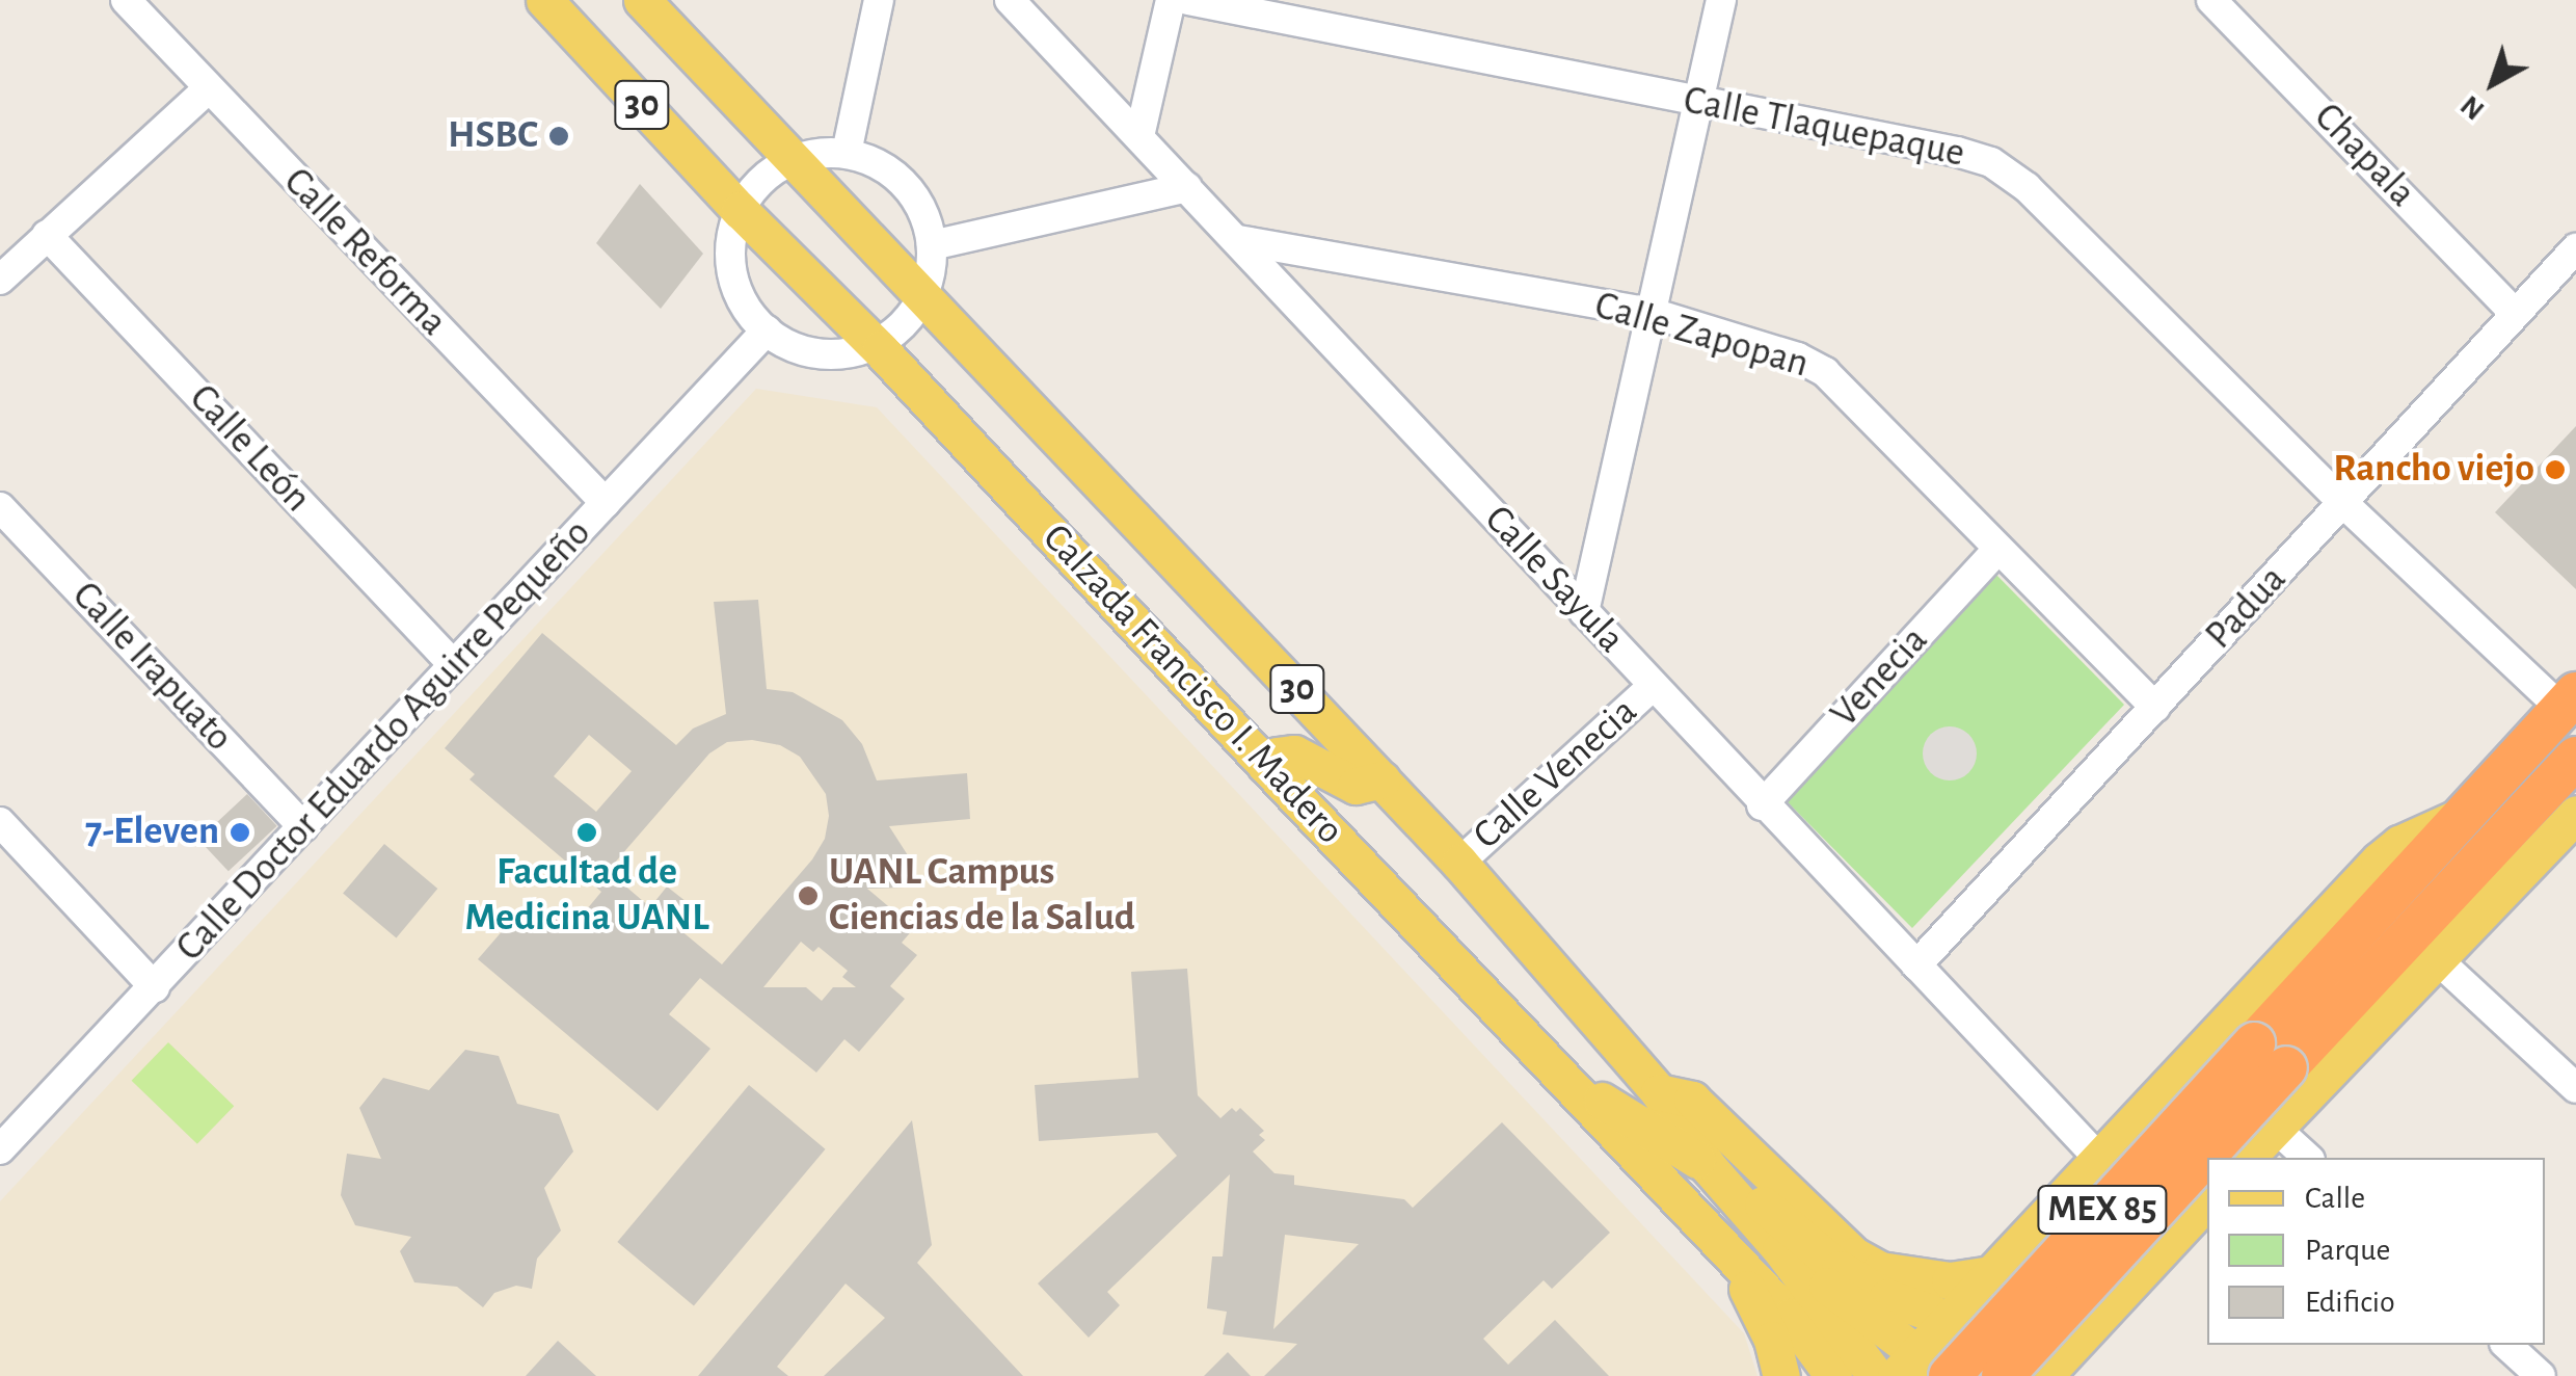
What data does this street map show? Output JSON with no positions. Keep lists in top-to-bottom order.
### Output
{
  "streets": {
    "highway": ["MEX 85"],
    "main road": ["30", "Calzada Francisco I. Madero"],
    "street": [
      "Calle Tlaquepaque",
      "Chapala",
      "Calle Reforma",
      "Calle Zapopan",
      "Calle León",
      "Calle Sayula",
      "Padua",
      "Calle Irapuato",
      "Venecia",
      "Calle Doctor Eduardo Aguirre Pequeño",
      "Calle Venecia"
    ]
  },
  "crossings": [
    ["Calle Tlaquepaque", "Padua"],
    ["Calle Tlaquepaque", "MEX 85"],
    ["Chapala", "Padua"],
    ["Calle Reforma", "Calle Doctor Eduardo Aguirre Pequeño"],
    ["Calle Zapopan", "Calle Sayula"],
    ["Calle Zapopan", "Padua"],
    ["Calle Zapopan", "Venecia"],
    ["Calle León", "Calle Doctor Eduardo Aguirre Pequeño"],
    ["Calle Sayula", "Padua"],
    ["Calle Sayula", "Venecia"],
    ["Calle Sayula", "Calle Venecia"],
    ["Calle Irapuato", "Calle Doctor Eduardo Aguirre Pequeño"],
    ["Calzada Francisco I. Madero", "Calle Venecia"]
  ],
  "places": [
    "HSBC",
    "Rancho viejo",
    "7-Eleven",
    "Facultad de Medicina UANL",
    "UANL Campus Ciencias de la Salud"
  ],
  "legend": ["Calle", "Parque", "Edificio"],
  "north": "bottom left"
}
